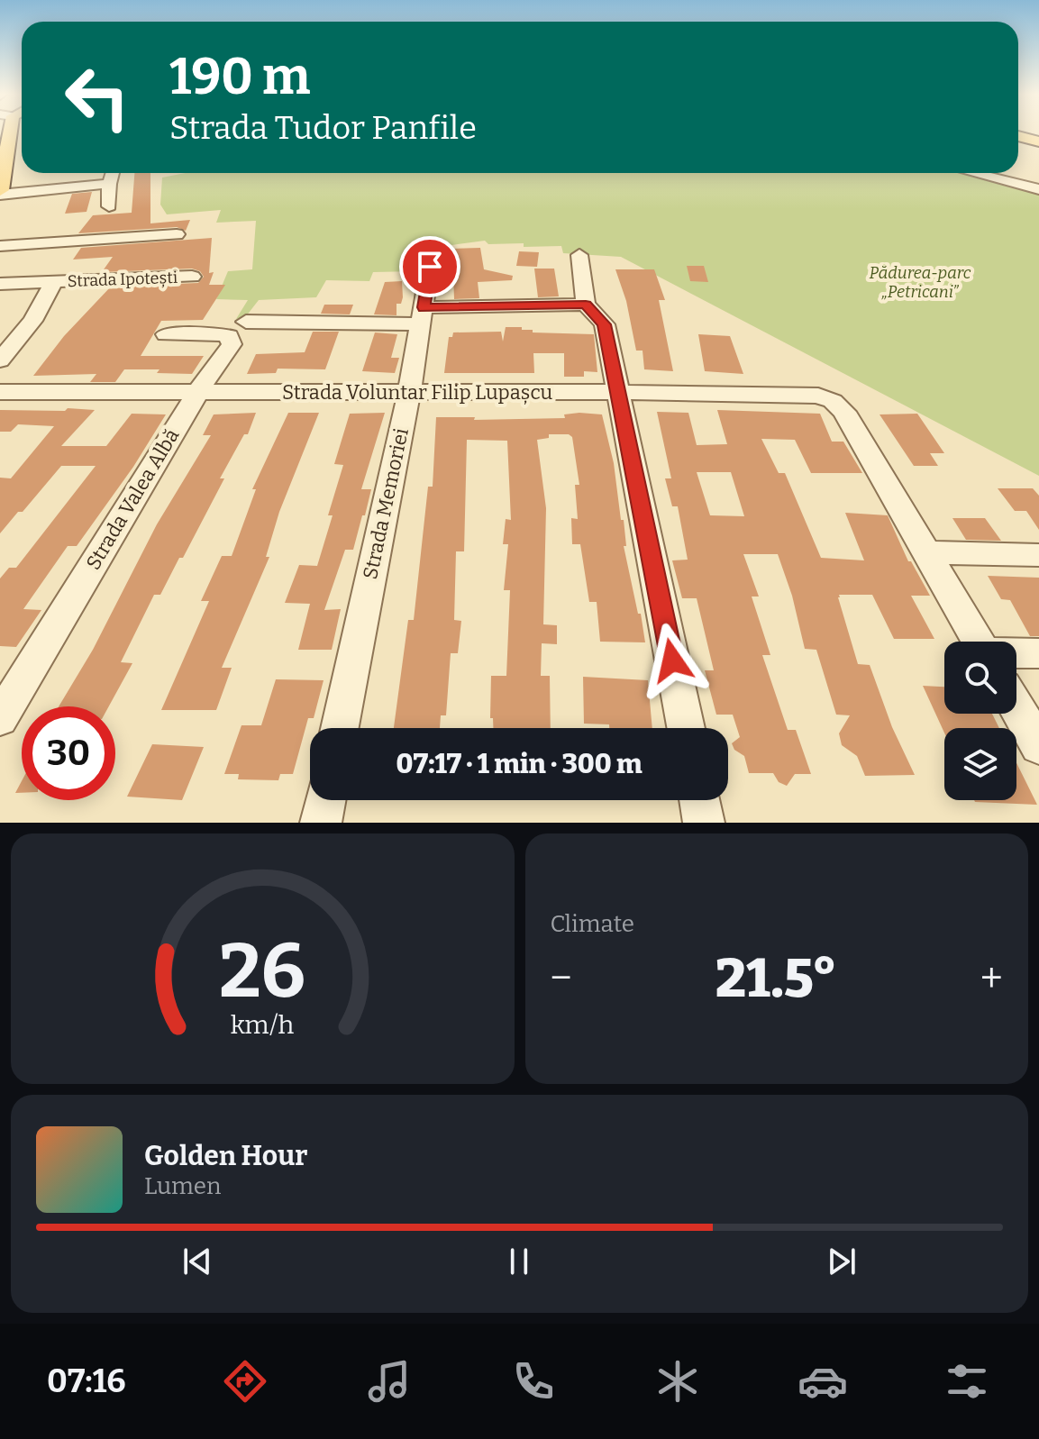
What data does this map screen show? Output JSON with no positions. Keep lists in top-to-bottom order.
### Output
{
  "streets": {
    "street": [
      "Strada Ipotești",
      "Strada Voluntar Filip Lupașcu",
      "Strada Valea Albă",
      "Strada Memoriei"
    ]
  },
  "crossings": [
    ["Strada Voluntar Filip Lupașcu", "Strada Valea Albă"],
    ["Strada Voluntar Filip Lupașcu", "Strada Memoriei"]
  ],
  "parks": ["Pădurea-parc „Petricani”"],
  "page": {
    "turn": ["190 m", "Strada Tudor Panfile"],
    "limit": "30",
    "trip": "07:17 · 1 min · 300 m",
    "tile": "Climate",
    "heat": ["−", "21.5°", "+"],
    "song": ["Golden Hour", "Lumen"],
    "tabs": "07:16",
    "gauge": ["26", "km/h"]
  }
}
